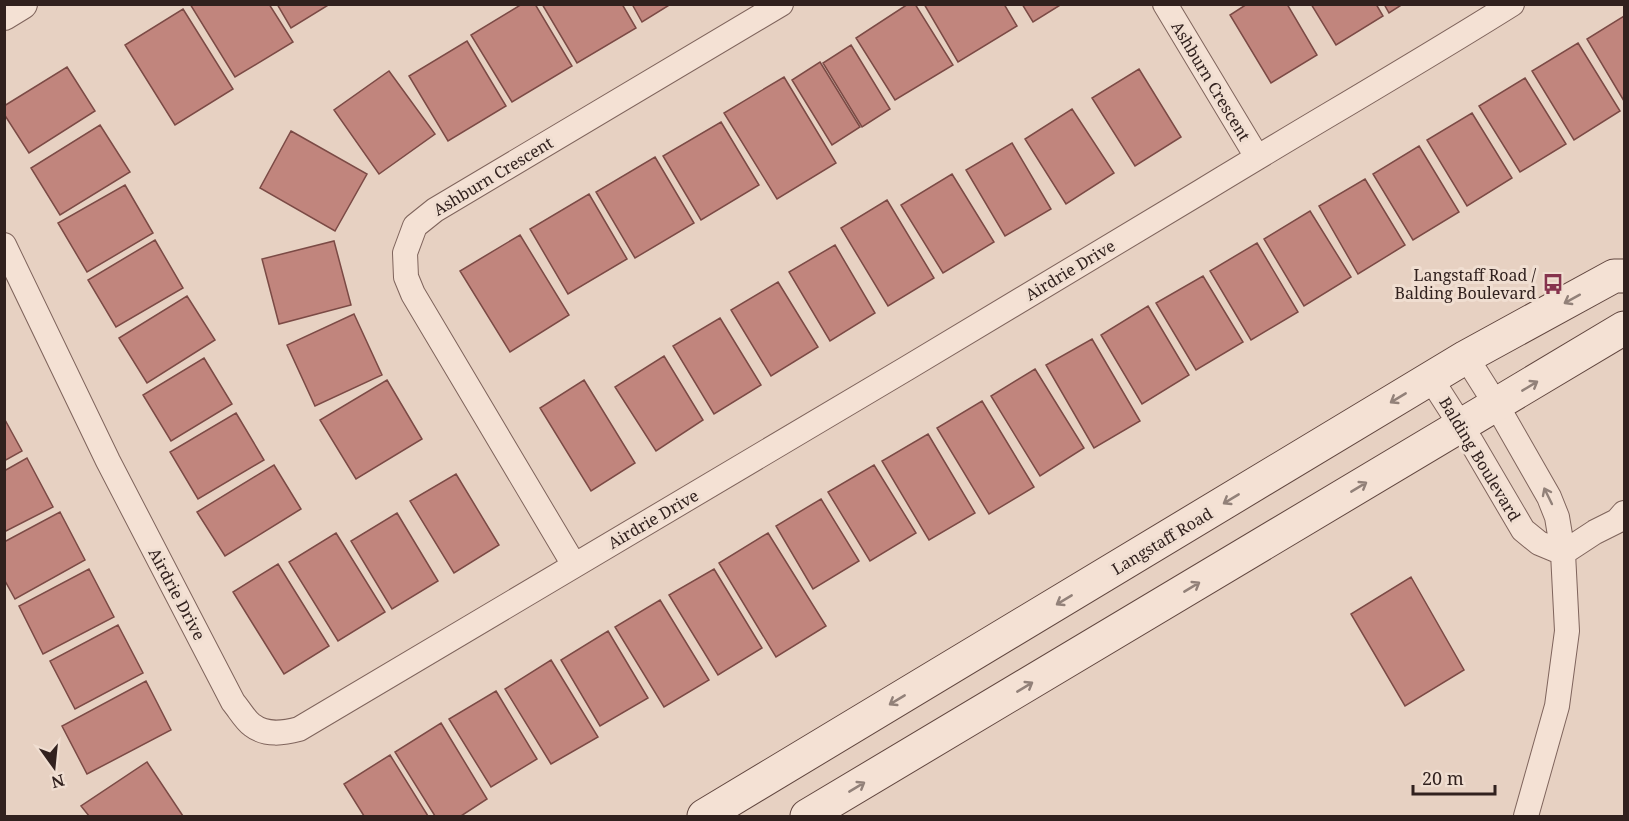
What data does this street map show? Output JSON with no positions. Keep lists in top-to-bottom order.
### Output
{
  "streets": {
    "main road": ["Langstaff Road"],
    "street": ["Ashburn Crescent", "Airdrie Drive", "Balding Boulevard"]
  },
  "crossings": [
    ["Ashburn Crescent", "Airdrie Drive"],
    ["Balding Boulevard", "Langstaff Road"]
  ],
  "places": {
    "bus stop": ["Langstaff Road / Balding Boulevard"]
  },
  "scale_bar": "20 m",
  "north": "bottom"
}
